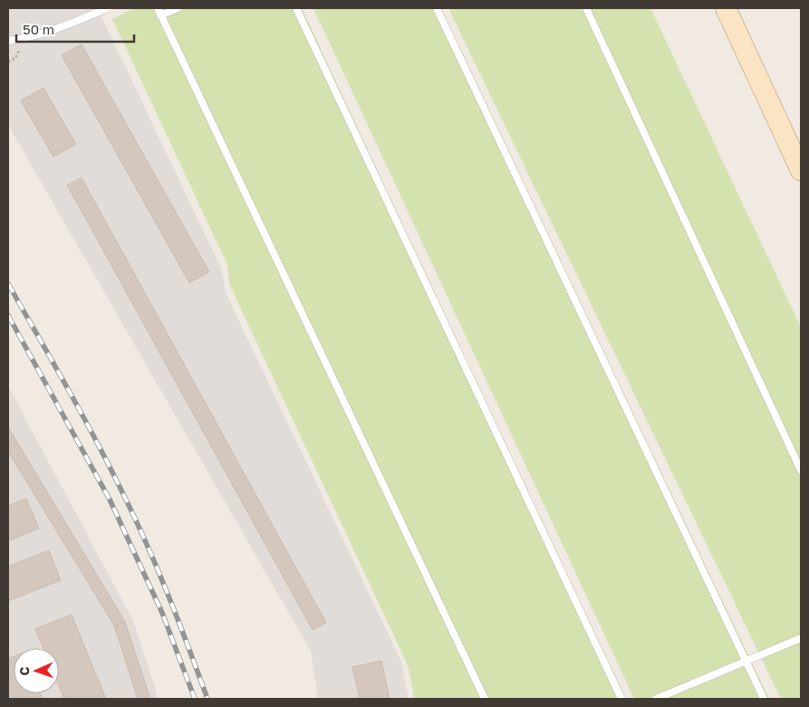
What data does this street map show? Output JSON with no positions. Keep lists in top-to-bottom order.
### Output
{
  "scale_bar": "50 m",
  "north": "left"
}
